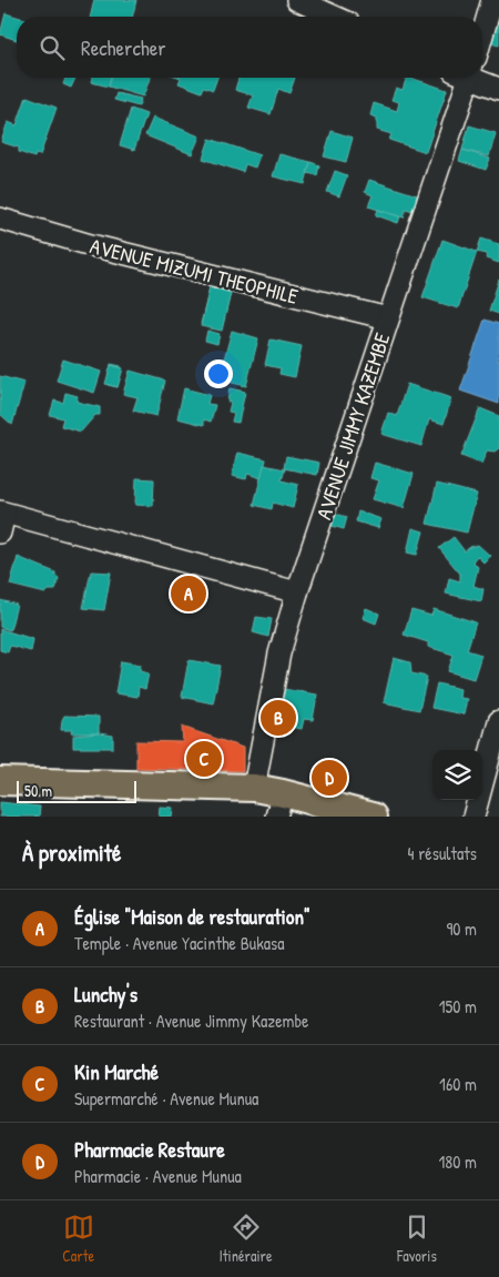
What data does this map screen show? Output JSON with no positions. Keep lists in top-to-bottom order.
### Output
{
  "streets": {
    "street": ["AVENUE MIZUMI THEOPHILE", "AVENUE JIMMY KAZEMBE"]
  },
  "crossings": [
    ["AVENUE MIZUMI THEOPHILE", "AVENUE JIMMY KAZEMBE"]
  ],
  "scale_bar": "50 m",
  "page": {
    "search": "Rechercher",
    "pins": [
      "A",
      "B",
      "C",
      "D"
    ],
    "scale": "50 m",
    "heading": ["À proximité", "4 résultats"],
    "list": [
      {
        "mark": "A",
        "name": "Église \"Maison de restauration\"",
        "note": "Temple · Avenue Yacinthe Bukasa",
        "value": "90 m"
      },
      {
        "mark": "B",
        "name": "Lunchy's",
        "note": "Restaurant · Avenue Jimmy Kazembe",
        "value": "150 m"
      },
      {
        "mark": "C",
        "name": "Kin Marché",
        "note": "Supermarché · Avenue Munua",
        "value": "160 m"
      },
      {
        "mark": "D",
        "name": "Pharmacie Restaure",
        "note": "Pharmacie · Avenue Munua",
        "value": "180 m"
      }
    ],
    "nav": ["Carte", "Itinéraire", "Favoris"]
  }
}
